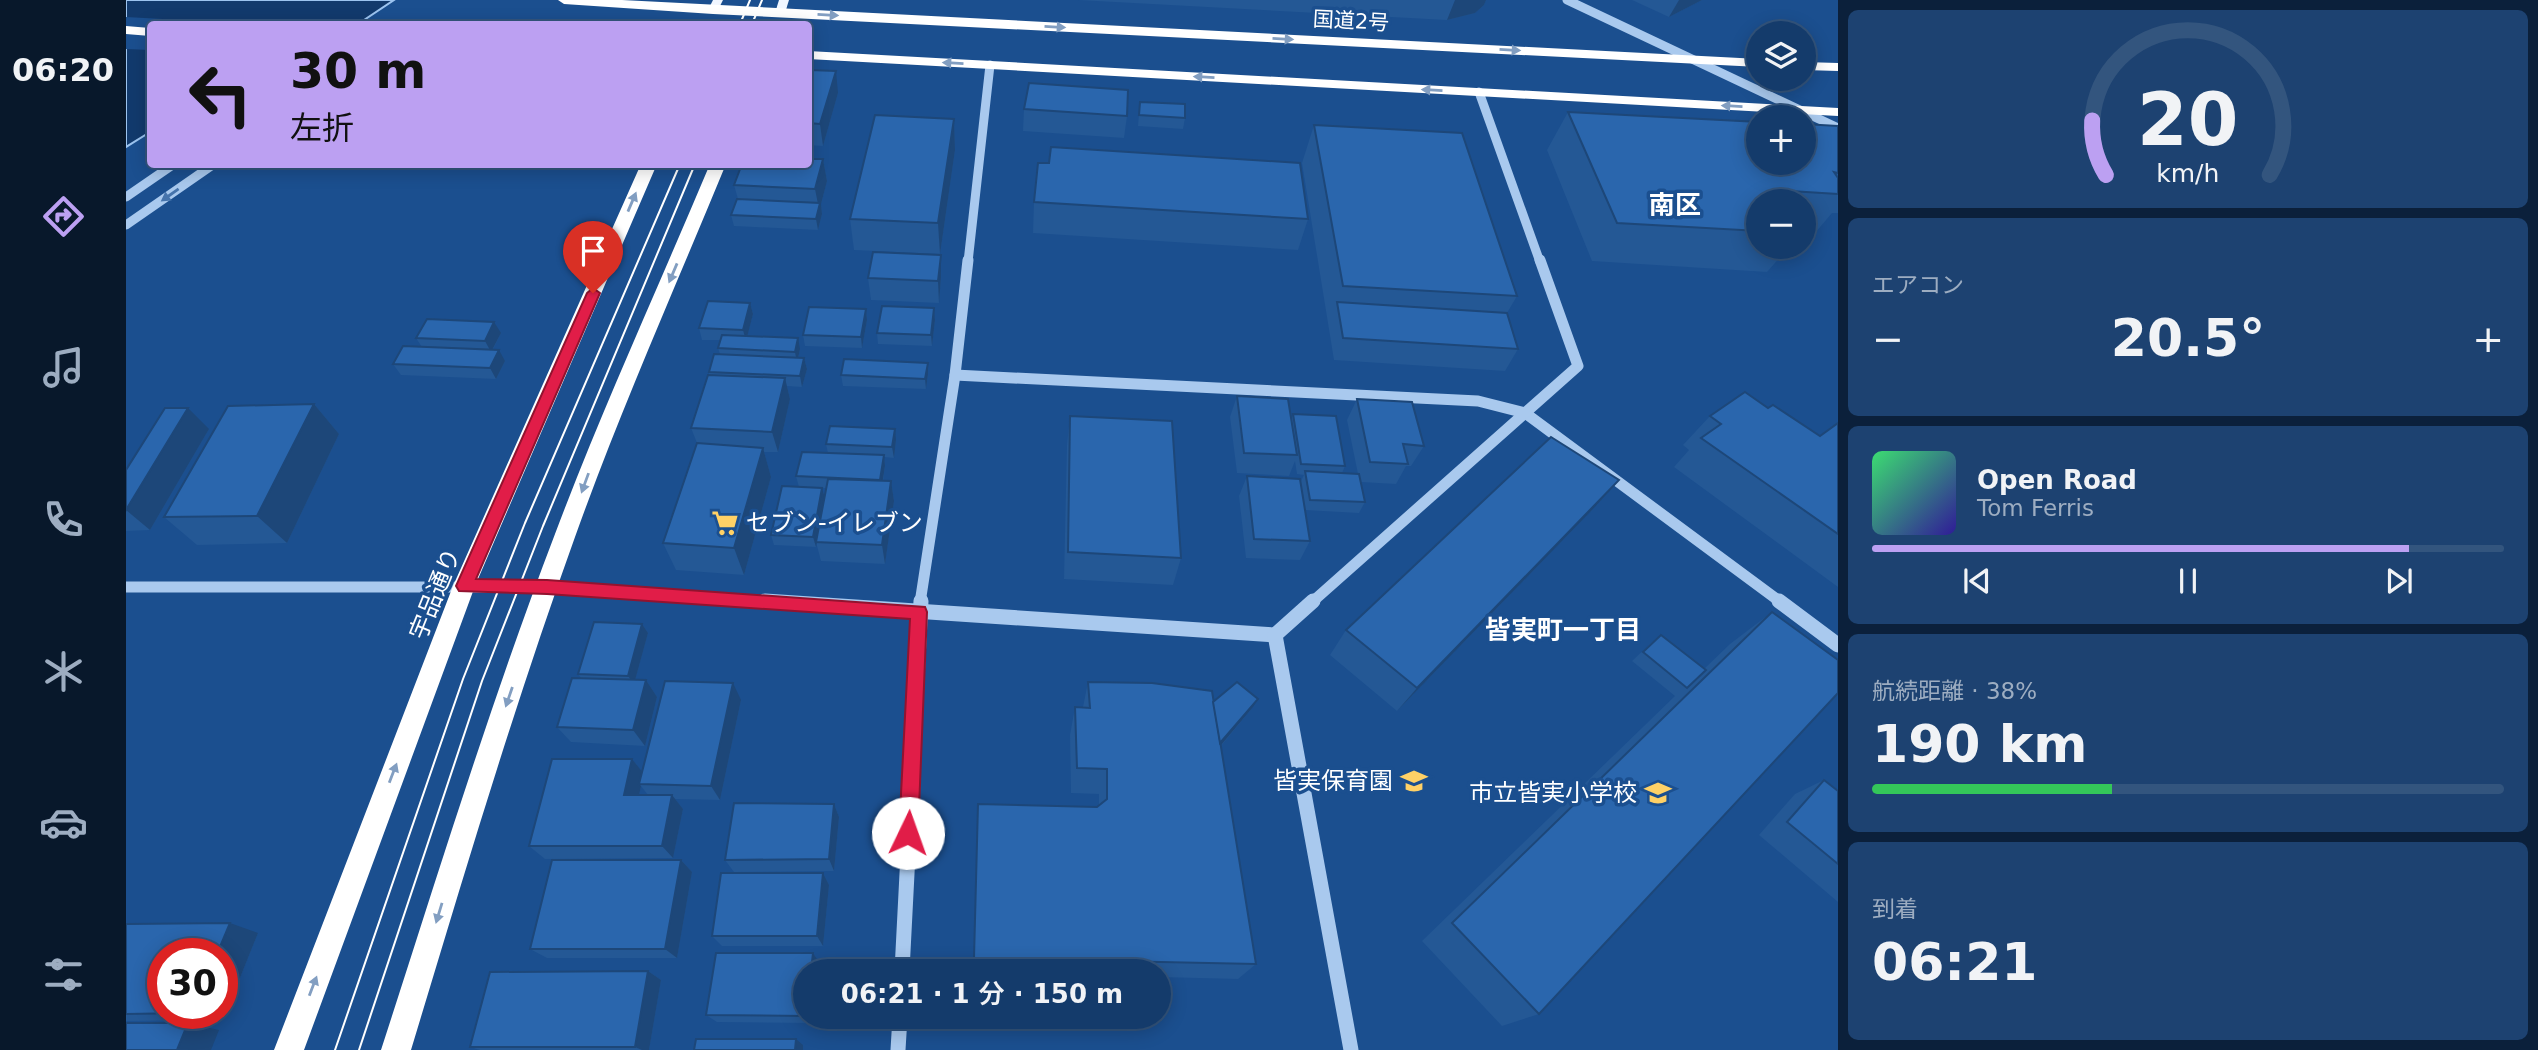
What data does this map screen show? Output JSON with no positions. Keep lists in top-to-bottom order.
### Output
{
  "streets": {
    "highway": ["国道2号", "宇品通り"]
  },
  "districts": ["南区", "皆実町一丁目"],
  "places": {
    "supermarket": ["セブン-イレブン"],
    "school or university": ["皆実保育園", "市立皆実小学校"]
  },
  "page": {
    "tabs": "06:20",
    "map_buttons": ["+", "−"],
    "turn": ["30 m", "左折"],
    "tile": [
      "エアコン",
      ["航続距離 · 38%", "190 km"],
      ["到着", "06:21"]
    ],
    "heat": ["−", "20.5°", "+"],
    "song": ["Open Road", "Tom Ferris"],
    "limit": "30",
    "trip": "06:21 · 1 分 · 150 m",
    "gauge": ["20", "km/h"]
  }
}
